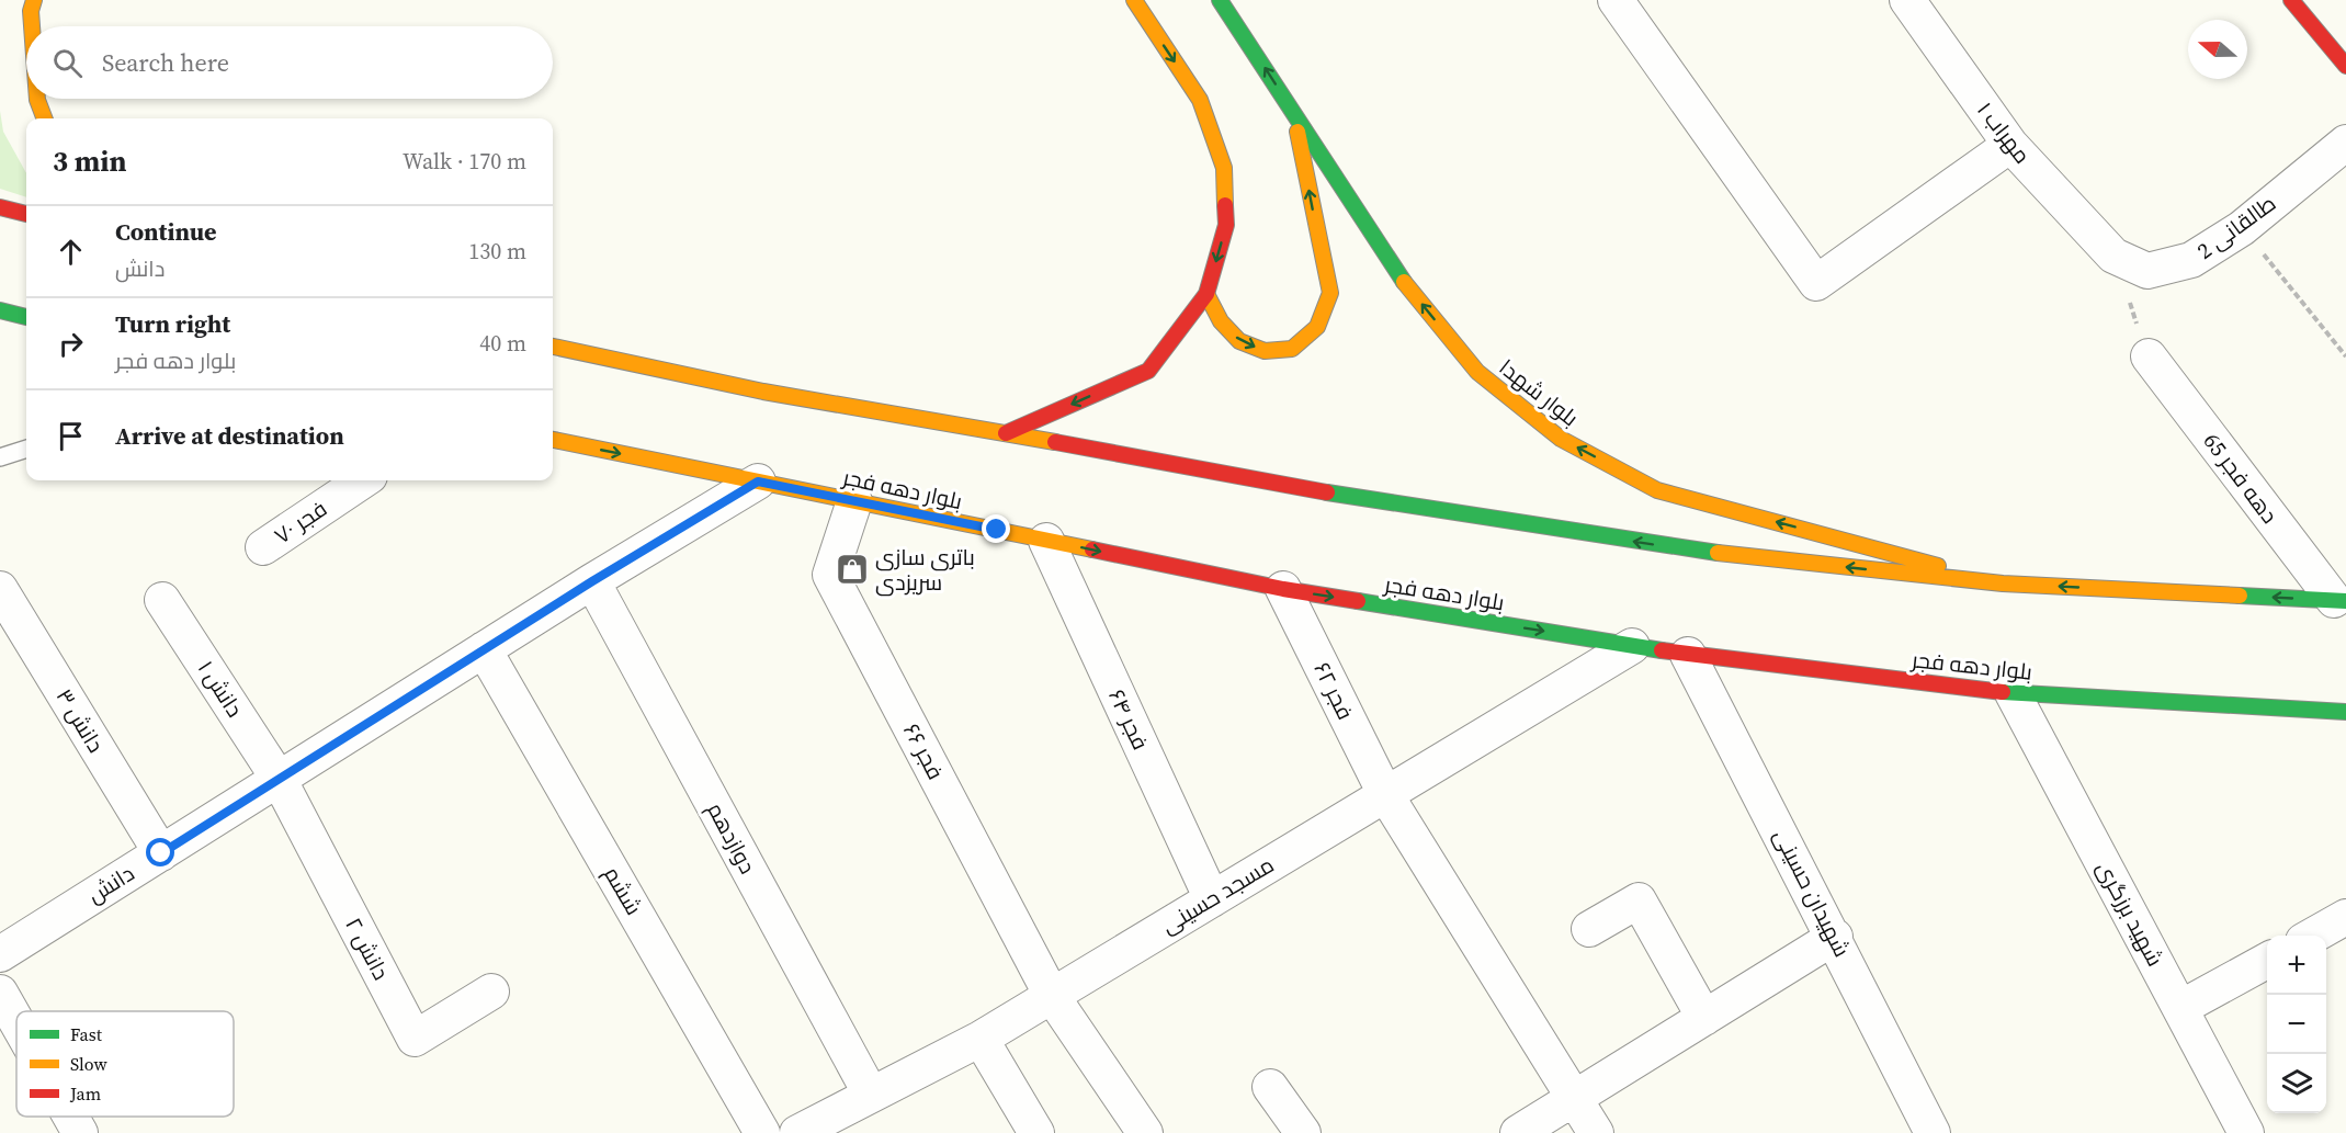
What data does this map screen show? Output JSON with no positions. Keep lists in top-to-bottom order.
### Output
{
  "streets": {
    "main road": ["بلوار شهدا", "بلوار دهه فجر"],
    "street": [
      "مهراب ۱",
      "طالقانی 2",
      "دهه فجر 65",
      "فجر ۷۰",
      "دانش ۱",
      "فجر ۶۲",
      "فجر ۶۴",
      "دانش ۳",
      "فجر ۶۶",
      "دوازدهم",
      "دانش",
      "ششم",
      "شهیدان حسینی",
      "مسجد حسینی",
      "شهید برزگری",
      "دانش ۲"
    ]
  },
  "crossings": [
    ["مهراب ۱", "طالقانی 2"],
    ["بلوار دهه فجر", "فجر ۶۲"],
    ["بلوار دهه فجر", "فجر ۶۴"],
    ["بلوار دهه فجر", "فجر ۶۶"],
    ["بلوار دهه فجر", "دانش"],
    ["بلوار دهه فجر", "شهیدان حسینی"],
    ["بلوار دهه فجر", "مسجد حسینی"],
    ["بلوار دهه فجر", "شهید برزگری"],
    ["دانش ۱", "دانش"],
    ["دانش ۱", "دانش ۲"],
    ["فجر ۶۲", "مسجد حسینی"],
    ["فجر ۶۴", "مسجد حسینی"],
    ["دانش ۳", "دانش"],
    ["فجر ۶۶", "مسجد حسینی"],
    ["دوازدهم", "دانش"],
    ["دوازدهم", "مسجد حسینی"],
    ["دانش", "ششم"],
    ["دانش", "دانش ۲"]
  ],
  "one_way": ["بلوار شهدا"],
  "places": {
    "shop": ["باتری سازی سریزدی"]
  },
  "legend": ["Fast", "Slow", "Jam"],
  "north": "left",
  "page": {
    "search": "Search here",
    "heading": ["3 min", "Walk · 170 m"],
    "list": [
      ["Continue", "دانش", "130 m"],
      ["Turn right", "بلوار دهه فجر", "40 m"],
      "Arrive at destination"
    ],
    "map_buttons": ["+", "−"]
  }
}
